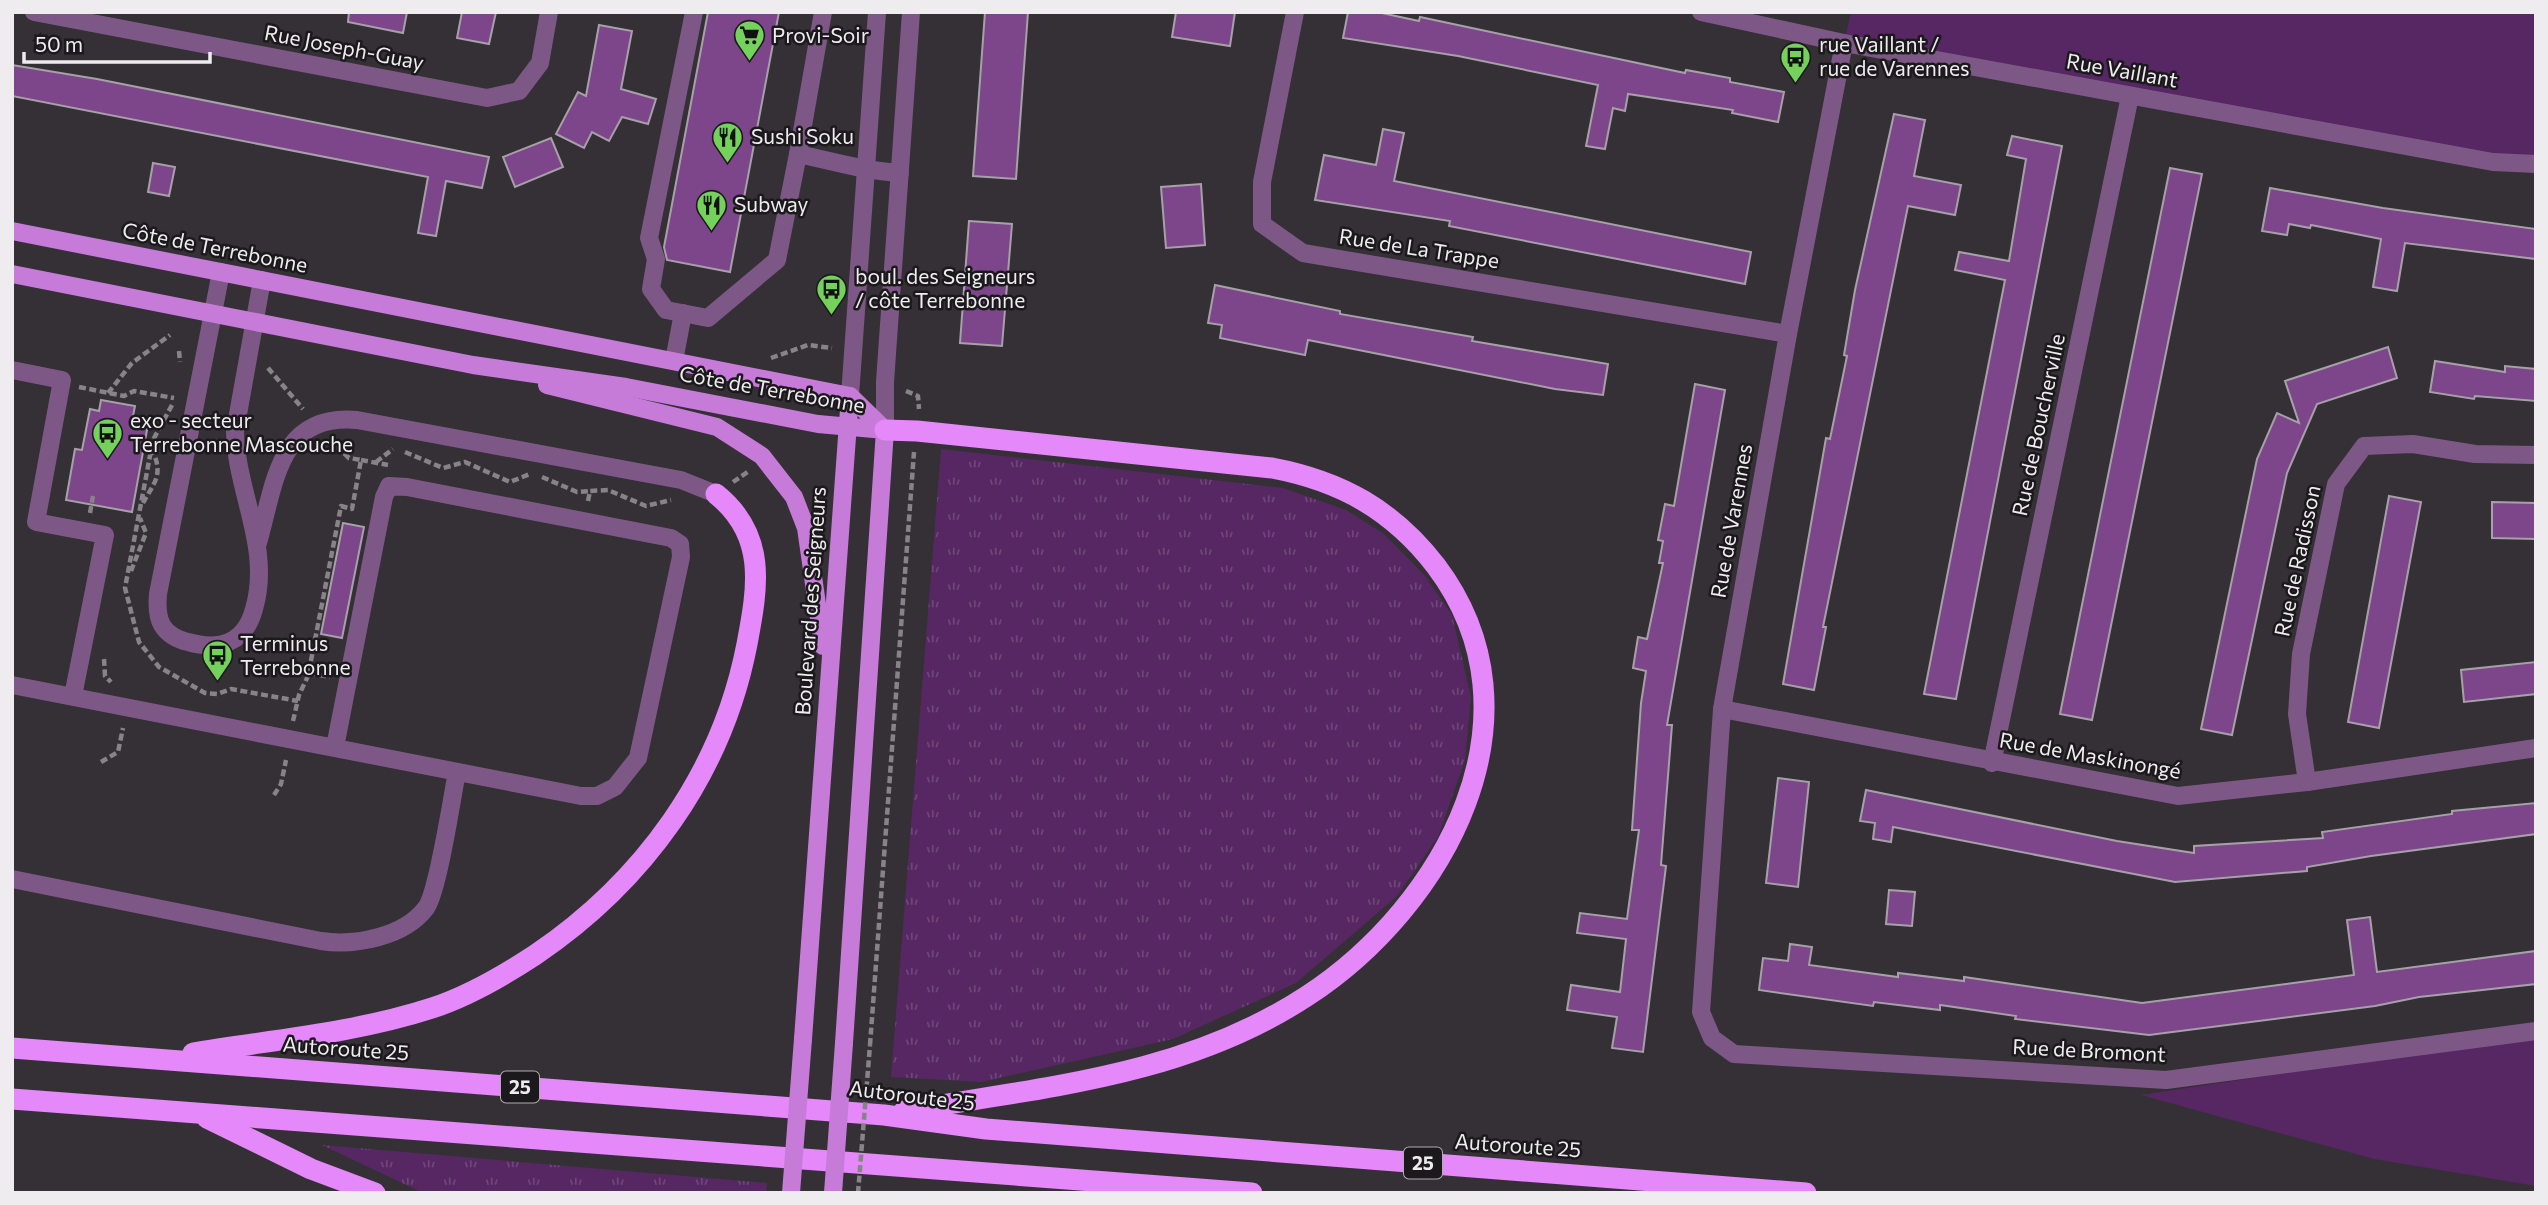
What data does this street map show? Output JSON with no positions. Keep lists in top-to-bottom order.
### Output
{
  "streets": {
    "highway": ["Autoroute 25", "25"],
    "main road": ["Côte de Terrebonne", "Boulevard des Seigneurs"],
    "street": [
      "Rue Joseph-Guay",
      "Rue Vaillant",
      "Rue de La Trappe",
      "Rue de Boucherville",
      "Rue de Varennes",
      "Rue de Radisson",
      "Rue de Maskinongé",
      "Rue de Bromont"
    ]
  },
  "crossings": [
    ["Rue Vaillant", "Rue de Boucherville"],
    ["Rue Vaillant", "Rue de Varennes"],
    ["Côte de Terrebonne", "Boulevard des Seigneurs"],
    ["Rue de La Trappe", "Rue de Varennes"],
    ["Rue de Boucherville", "Rue de Maskinongé"],
    ["Rue de Varennes", "Rue de Maskinongé"],
    ["Rue de Varennes", "Rue de Bromont"],
    ["Rue de Radisson", "Rue de Maskinongé"]
  ],
  "places": {
    "supermarket": ["Provi-Soir"],
    "bus stop": [
      "rue Vaillant / rue de Varennes",
      "boul. des Seigneurs / côte Terrebonne",
      "exo - secteur Terrebonne Mascouche",
      "Terminus Terrebonne"
    ],
    "restaurant": ["Sushi Soku", "Subway"]
  },
  "scale_bar": "50 m"
}
